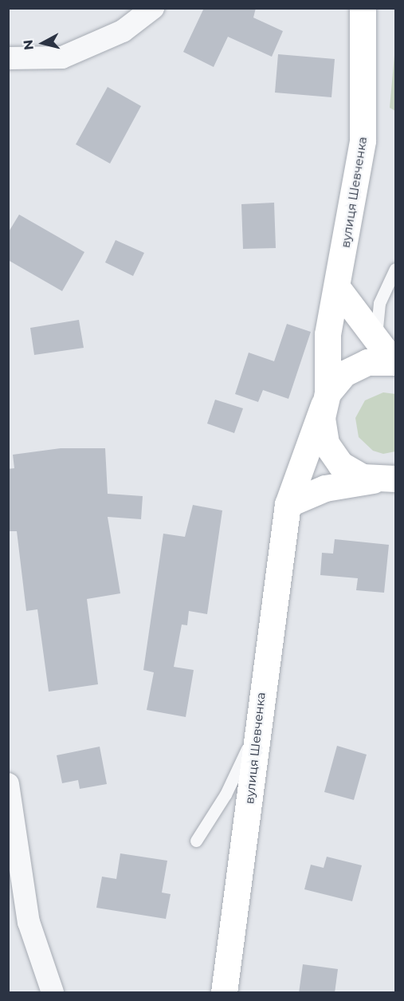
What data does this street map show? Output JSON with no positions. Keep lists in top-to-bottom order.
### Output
{
  "streets": {
    "main road": ["вулиця Шевченка"]
  },
  "north": "left"
}
